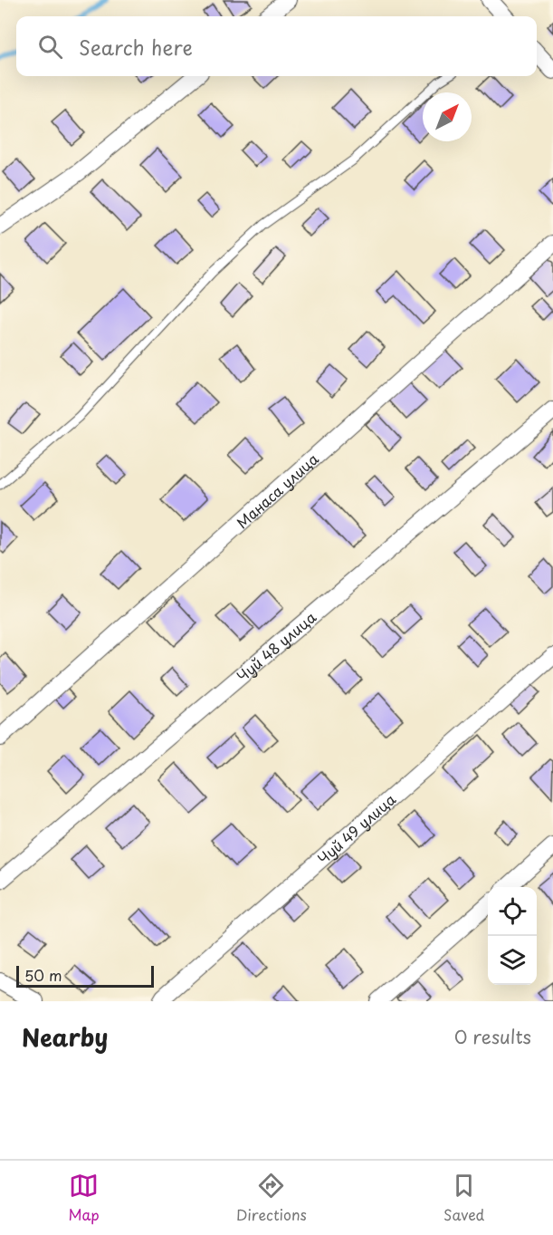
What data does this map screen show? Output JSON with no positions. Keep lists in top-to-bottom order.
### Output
{
  "streets": {
    "street": ["Манаса улица", "Чуй 48 улица", "Чуй 49 улица"]
  },
  "scale_bar": "50 m",
  "north": "top right",
  "page": {
    "search": "Search here",
    "scale": "50 m",
    "heading": ["Nearby", "0 results"],
    "nav": ["Map", "Directions", "Saved"]
  }
}
